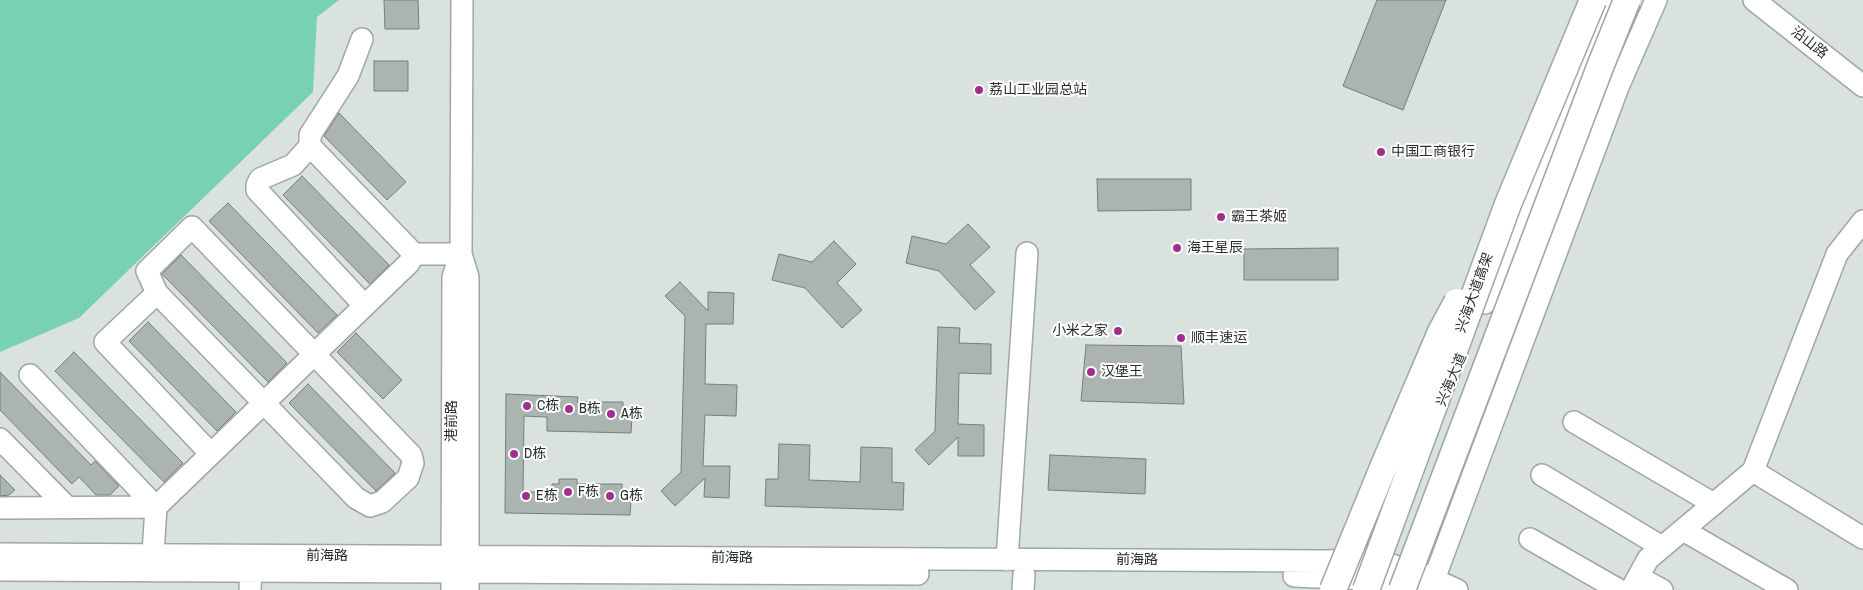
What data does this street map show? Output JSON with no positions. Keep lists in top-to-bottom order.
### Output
{
  "streets": {
    "main road": ["兴海大道高架"],
    "street": [
      "沿山路",
      "兴海大道",
      "港前路",
      "前海路"
    ]
  },
  "crossings": [
    ["兴海大道高架", "兴海大道"],
    ["兴海大道高架", "前海路"],
    ["兴海大道", "前海路"],
    ["港前路", "前海路"]
  ],
  "places": [
    "荔山工业园总站",
    "中国工商银行",
    "霸王茶姬",
    "海王星辰",
    "小米之家",
    "顺丰速运",
    "汉堡王",
    "C栋",
    "B栋",
    "A栋",
    "D栋",
    "F栋",
    "E栋",
    "G栋"
  ]
}
